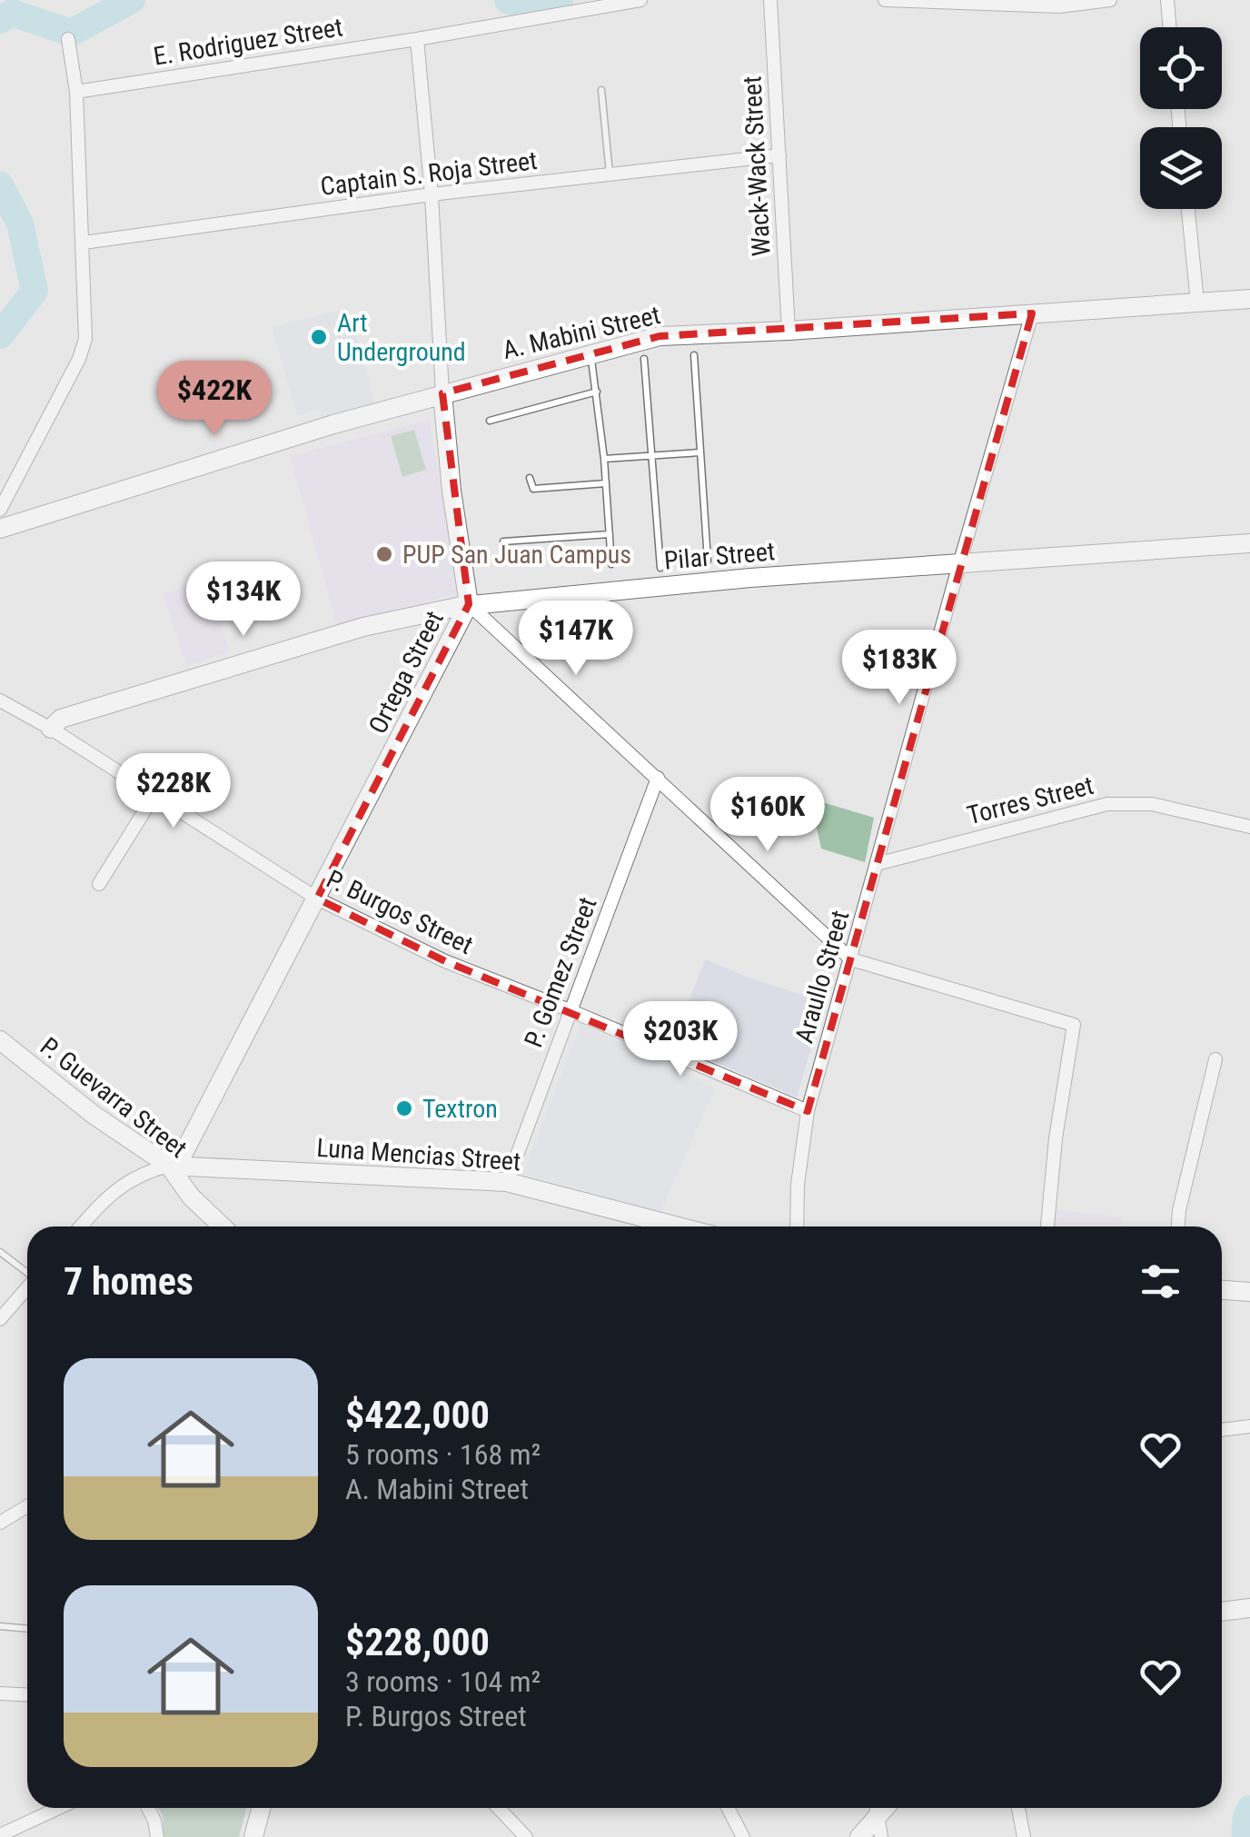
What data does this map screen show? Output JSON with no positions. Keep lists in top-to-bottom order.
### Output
{
  "streets": {
    "street": [
      "E. Rodriguez Street",
      "Wack-Wack Street",
      "Captain S. Roja Street",
      "A. Mabini Street",
      "Pilar Street",
      "Ortega Street",
      "Torres Street",
      "P. Burgos Street",
      "P. Gomez Street",
      "Araullo Street",
      "P. Guevarra Street",
      "Luna Mencias Street"
    ]
  },
  "crossings": [
    ["E. Rodriguez Street", "Ortega Street"],
    ["Wack-Wack Street", "Captain S. Roja Street"],
    ["Wack-Wack Street", "A. Mabini Street"],
    ["Captain S. Roja Street", "Ortega Street"],
    ["A. Mabini Street", "Ortega Street"],
    ["A. Mabini Street", "Araullo Street"],
    ["Pilar Street", "Ortega Street"],
    ["Pilar Street", "P. Burgos Street"],
    ["Pilar Street", "Araullo Street"],
    ["Ortega Street", "P. Burgos Street"],
    ["Ortega Street", "P. Guevarra Street"],
    ["Ortega Street", "Luna Mencias Street"],
    ["Torres Street", "Araullo Street"],
    ["P. Burgos Street", "P. Gomez Street"],
    ["P. Burgos Street", "Araullo Street"],
    ["P. Gomez Street", "Luna Mencias Street"],
    ["P. Guevarra Street", "Luna Mencias Street"]
  ],
  "places": ["Art Underground", "PUP San Juan Campus", "Textron"],
  "page": {
    "price": [
      "$422K",
      "$134K",
      "$147K",
      "$183K",
      "$228K",
      "$160K",
      "$203K"
    ],
    "heading": "7 homes",
    "list": [
      {
        "name": "$422,000",
        "note": "5 rooms · 168 m² · A. Mabini Street"
      },
      {
        "name": "$228,000",
        "note": "3 rooms · 104 m² · P. Burgos Street"
      }
    ]
  }
}
